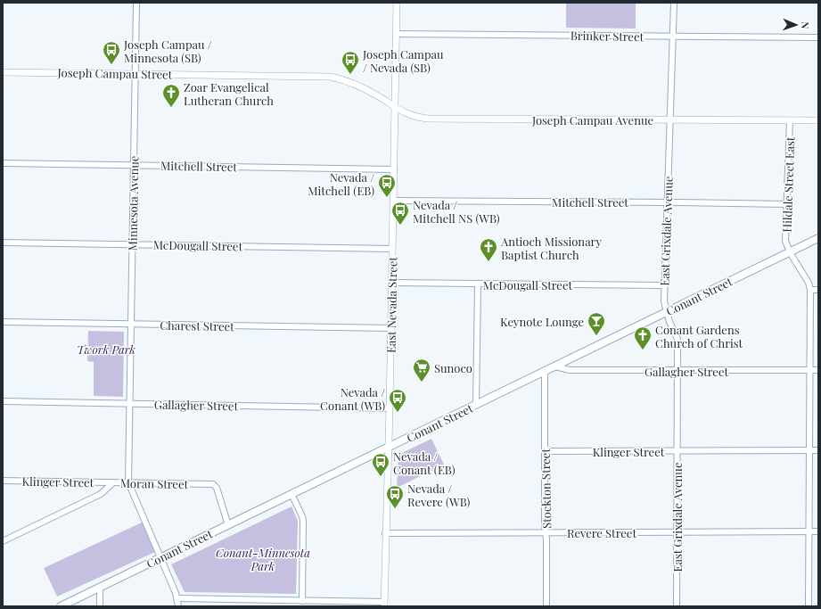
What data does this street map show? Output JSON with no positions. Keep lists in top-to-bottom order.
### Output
{
  "streets": {
    "main road": ["Conant Street"],
    "street": [
      "Brinker Street",
      "Joseph Campau Street",
      "Joseph Campau Avenue",
      "Mitchell Street",
      "Hildale Street East",
      "Minnesota Avenue",
      "East Grixdale Avenue",
      "McDougall Street",
      "East Nevada Street",
      "Charest Street",
      "Gallagher Street",
      "Klinger Street",
      "Moran Street",
      "Stockton Street",
      "Revere Street"
    ]
  },
  "crossings": [
    ["Brinker Street", "East Grixdale Avenue"],
    ["Brinker Street", "East Nevada Street"],
    ["Joseph Campau Street", "Joseph Campau Avenue"],
    ["Joseph Campau Street", "Minnesota Avenue"],
    ["Joseph Campau Avenue", "Hildale Street East"],
    ["Joseph Campau Avenue", "East Grixdale Avenue"],
    ["Joseph Campau Avenue", "East Nevada Street"],
    ["Mitchell Street", "Hildale Street East"],
    ["Mitchell Street", "Minnesota Avenue"],
    ["Mitchell Street", "East Grixdale Avenue"],
    ["Mitchell Street", "East Nevada Street"],
    ["Hildale Street East", "Conant Street"],
    ["Hildale Street East", "Gallagher Street"],
    ["Hildale Street East", "Klinger Street"],
    ["Hildale Street East", "Revere Street"],
    ["Minnesota Avenue", "McDougall Street"],
    ["Minnesota Avenue", "Charest Street"],
    ["Minnesota Avenue", "Gallagher Street"],
    ["Minnesota Avenue", "Moran Street"],
    ["East Grixdale Avenue", "McDougall Street"],
    ["East Grixdale Avenue", "Conant Street"],
    ["East Grixdale Avenue", "Gallagher Street"],
    ["East Grixdale Avenue", "Klinger Street"],
    ["East Grixdale Avenue", "Revere Street"],
    ["McDougall Street", "East Nevada Street"],
    ["Conant Street", "East Nevada Street"],
    ["Conant Street", "Gallagher Street"],
    ["Conant Street", "Moran Street"],
    ["Conant Street", "Stockton Street"],
    ["East Nevada Street", "Charest Street"],
    ["East Nevada Street", "Gallagher Street"],
    ["East Nevada Street", "Revere Street"],
    ["Klinger Street", "Moran Street"],
    ["Klinger Street", "Stockton Street"],
    ["Stockton Street", "Revere Street"]
  ],
  "parks": ["Twork Park", "Conant-Minnesota Park"],
  "places": {
    "bus stop": [
      "Joseph Campau / Minnesota (SB)",
      "Joseph Campau / Nevada (SB)",
      "Nevada / Mitchell (EB)",
      "Nevada / Mitchell NS (WB)",
      "Nevada / Conant (WB)",
      "Nevada / Conant (EB)",
      "Nevada / Revere (WB)"
    ],
    "church": ["Zoar Evangelical Lutheran Church", "Antioch Missionary Baptist Church", "Conant Gardens Church of Christ"],
    "bar": ["Keynote Lounge"],
    "supermarket": ["Sunoco"]
  },
  "north": "right"
}
